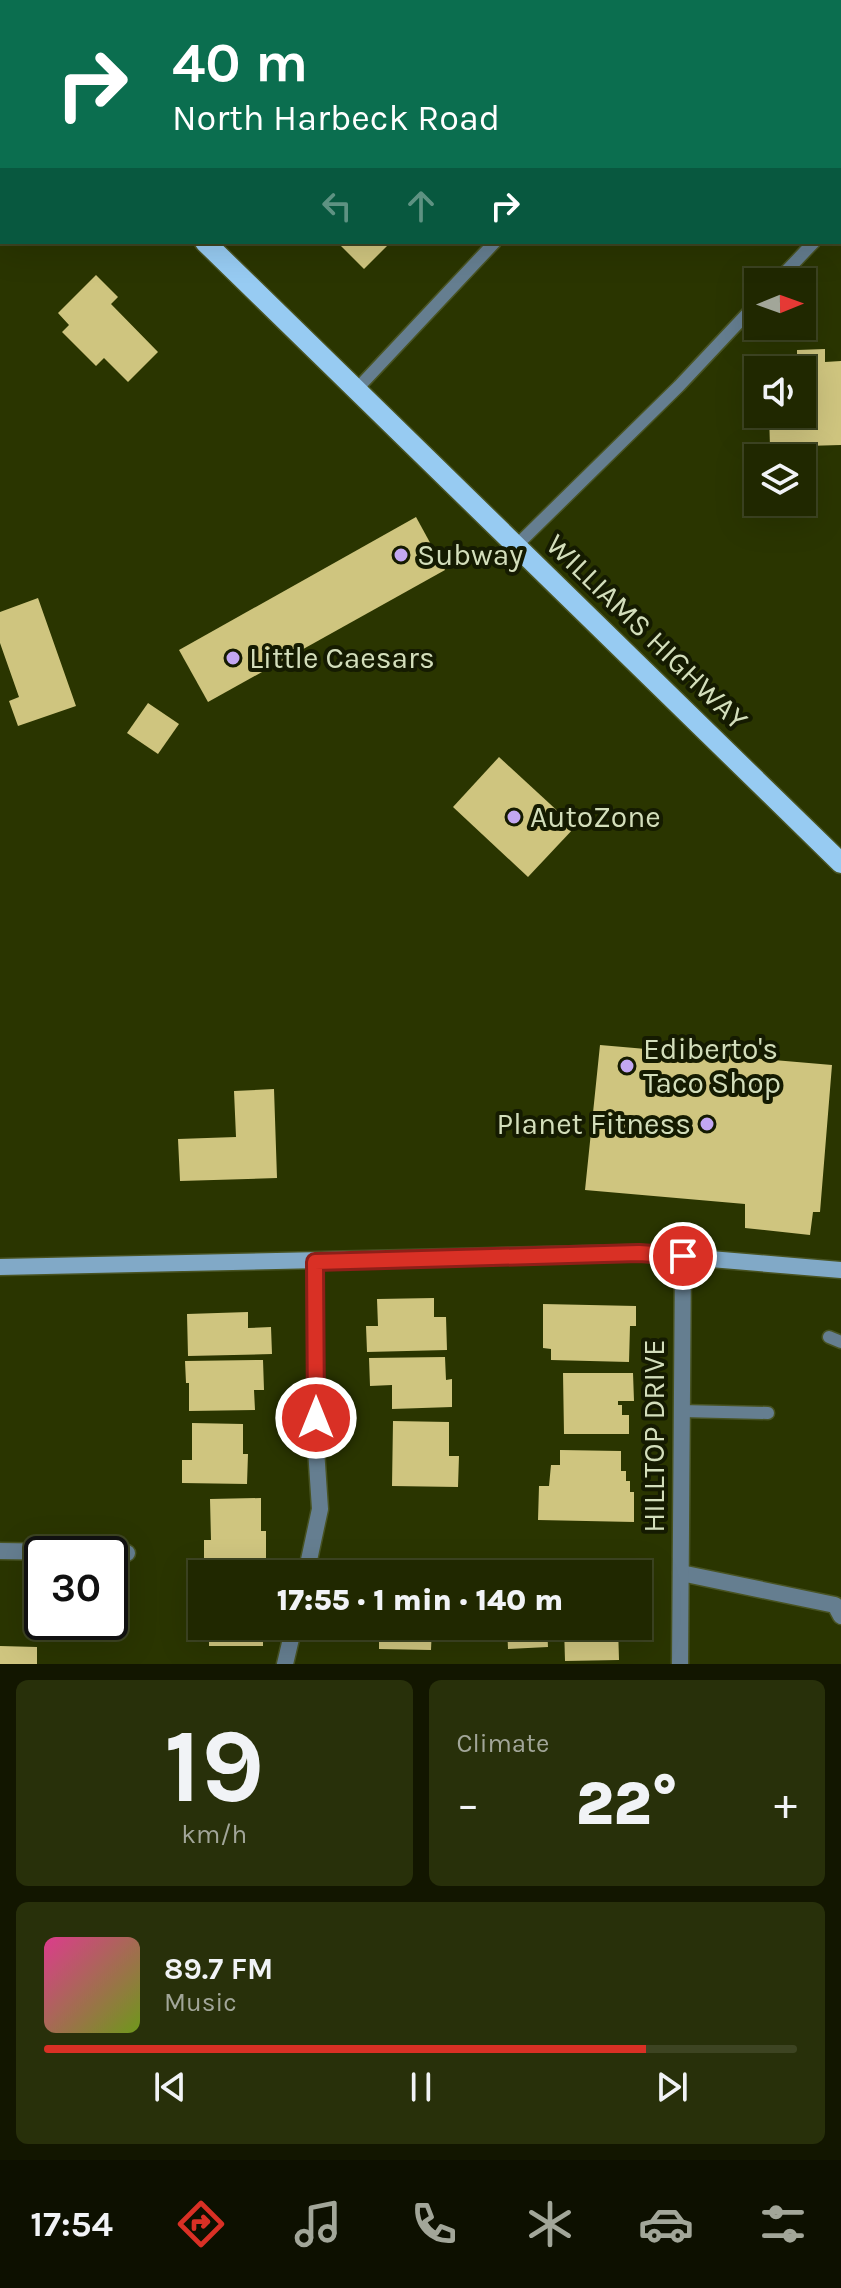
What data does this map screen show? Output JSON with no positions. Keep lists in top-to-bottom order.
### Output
{
  "streets": {
    "main road": ["WILLIAMS HIGHWAY"],
    "street": ["HILLTOP DRIVE"]
  },
  "places": [
    "Subway",
    "Little Caesars",
    "AutoZone",
    "Ediberto's Taco Shop",
    "Planet Fitness"
  ],
  "north": "right",
  "page": {
    "turn": ["40 m", "North Harbeck Road"],
    "limit": "30",
    "trip": "17:55 · 1 min · 140 m",
    "tile": [
      ["19", "km/h"],
      "Climate"
    ],
    "heat": ["−", "22°", "+"],
    "song": ["89.7 FM", "Music"],
    "tabs": "17:54"
  }
}
